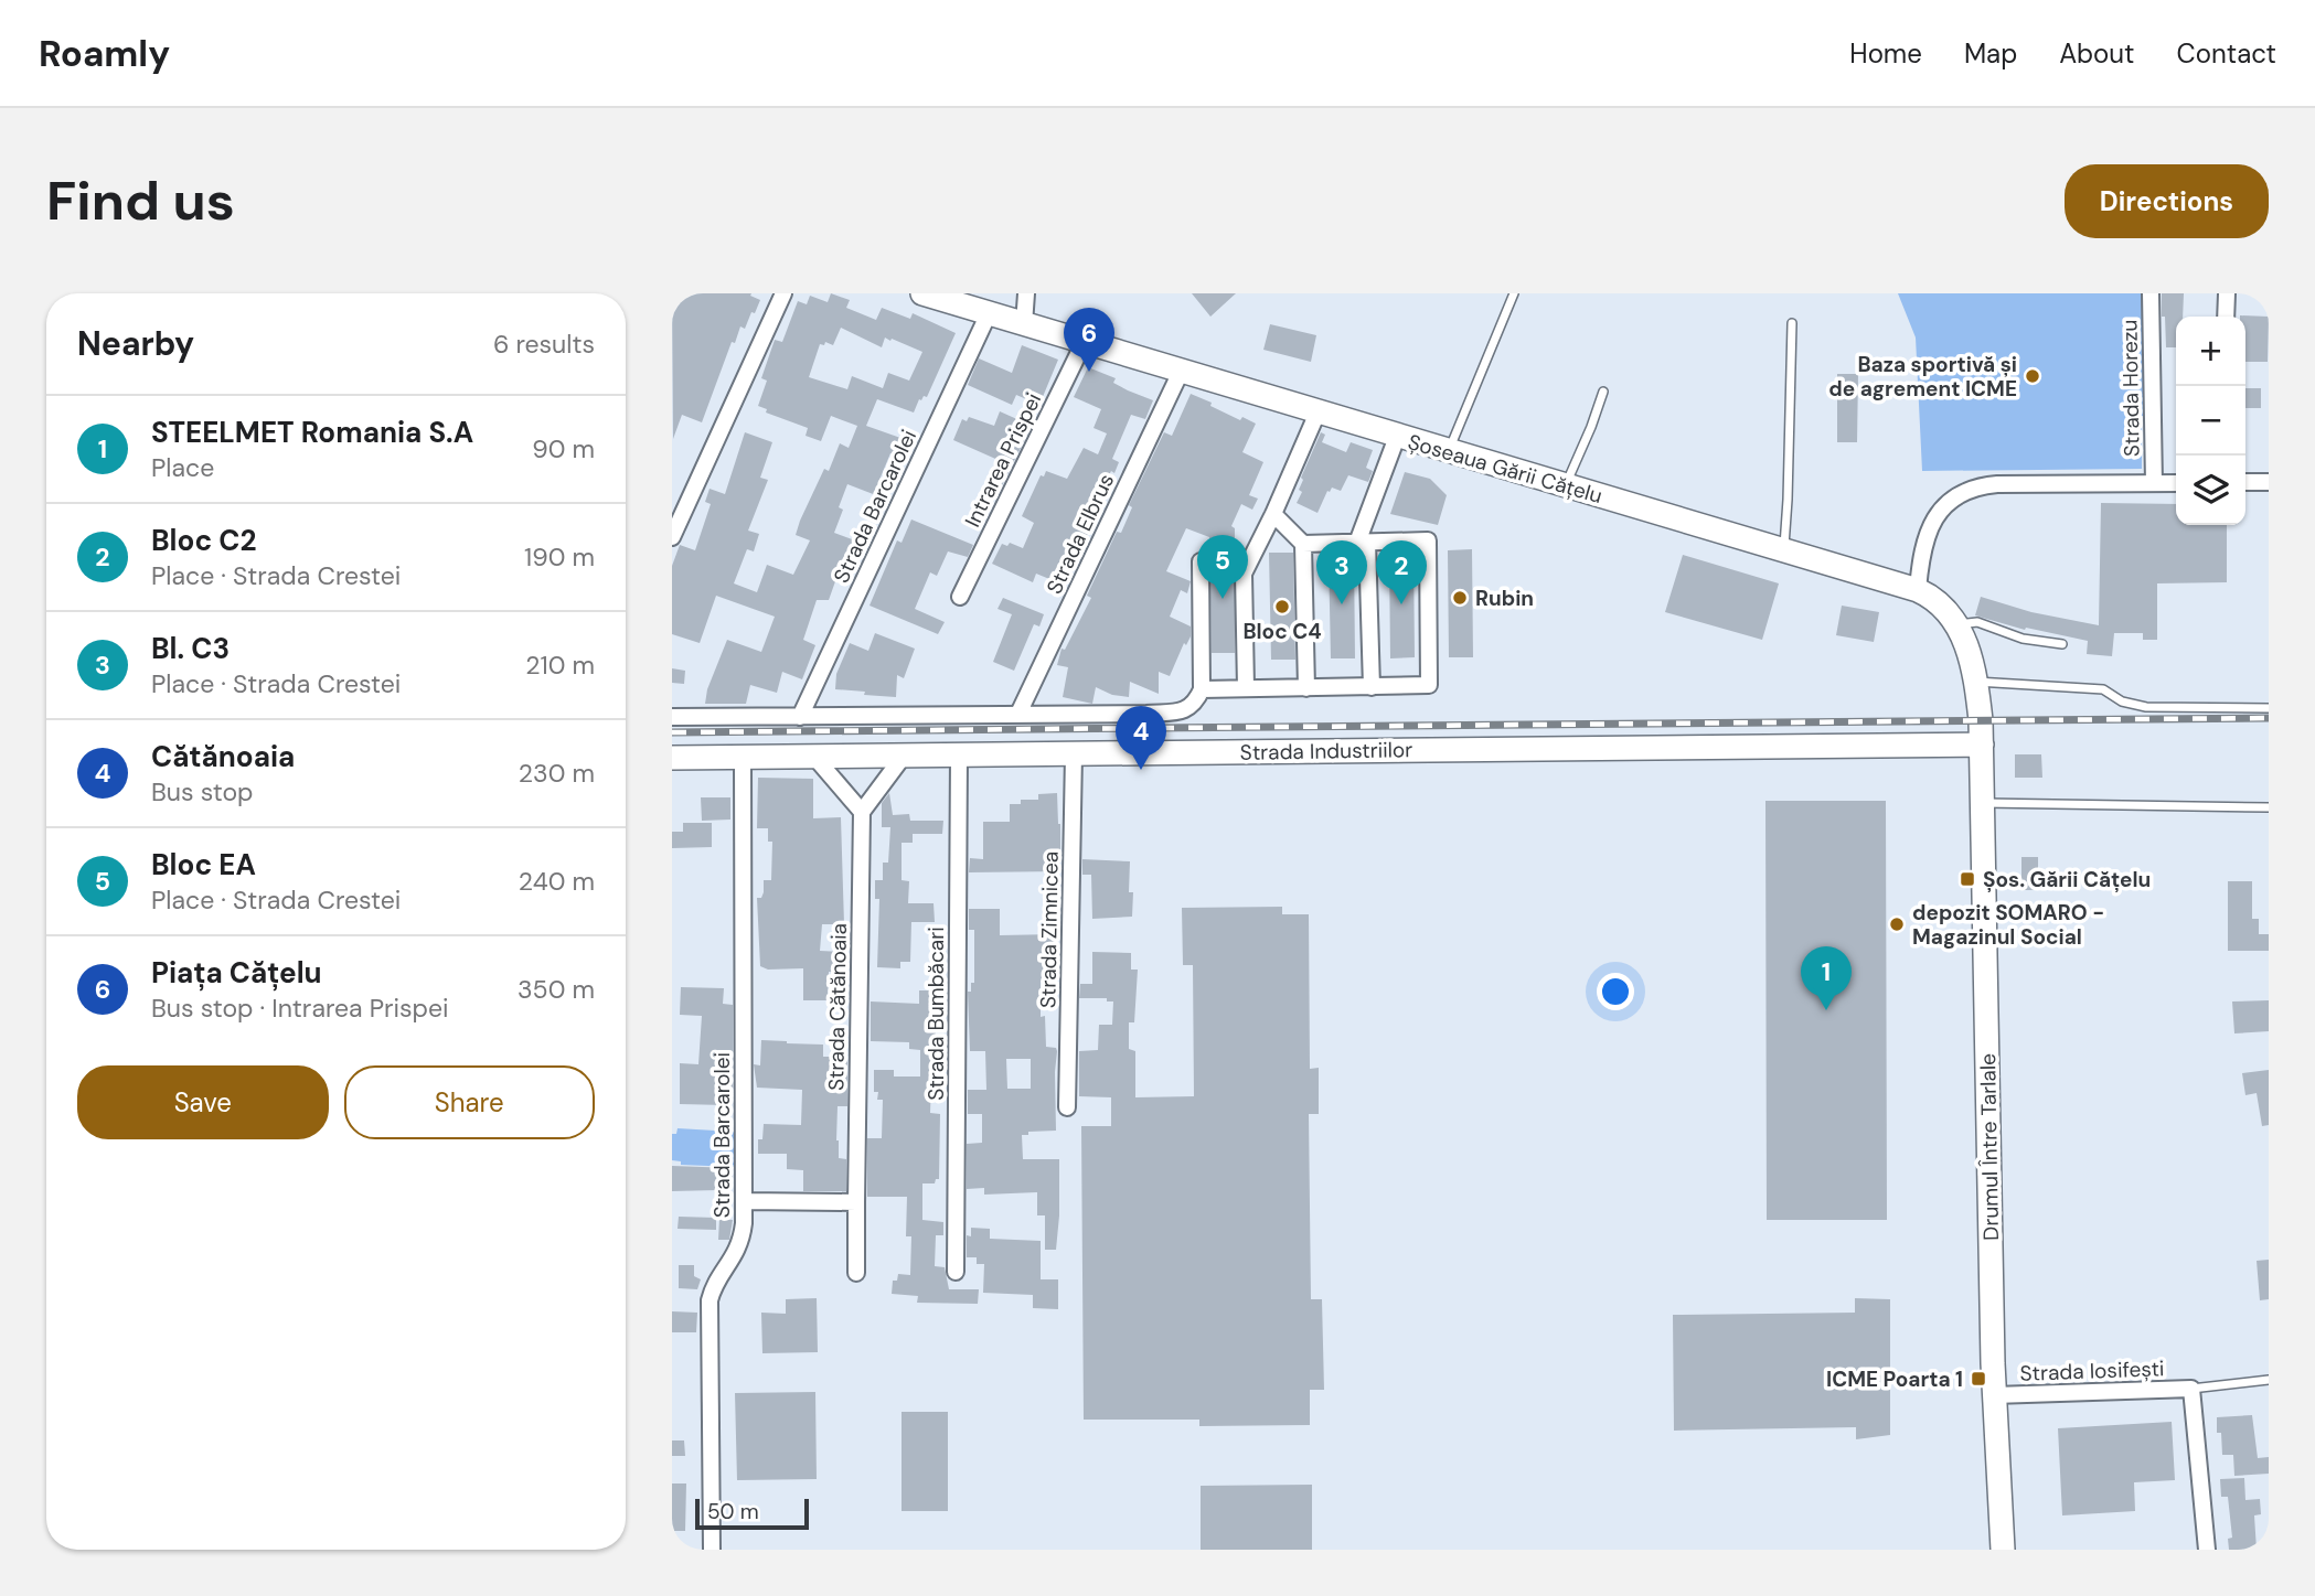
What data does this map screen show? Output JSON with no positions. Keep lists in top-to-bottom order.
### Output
{
  "streets": {
    "main road": ["Șoseaua Gării Cățelu", "Strada Industriilor", "Drumul Între Tarlale"],
    "street": [
      "Strada Horezu",
      "Intrarea Prispei",
      "Strada Barcarolei",
      "Strada Elbrus",
      "Strada Zimnicea",
      "Strada Cătănoaia",
      "Strada Bumbăcari",
      "Strada Iosifești"
    ]
  },
  "crossings": [
    ["Intrarea Prispei", "Șoseaua Gării Cățelu"],
    ["Șoseaua Gării Cățelu", "Strada Barcarolei"],
    ["Șoseaua Gării Cățelu", "Strada Elbrus"],
    ["Șoseaua Gării Cățelu", "Strada Industriilor"],
    ["Șoseaua Gării Cățelu", "Drumul Între Tarlale"],
    ["Strada Barcarolei", "Strada Industriilor"],
    ["Strada Industriilor", "Strada Zimnicea"],
    ["Strada Industriilor", "Strada Bumbăcari"],
    ["Strada Industriilor", "Drumul Între Tarlale"],
    ["Drumul Între Tarlale", "Strada Iosifești"]
  ],
  "places": {
    "other": [
      "Baza sportivă și de agrement ICME",
      "Rubin",
      "Bloc C4",
      "depozit SOMARO - Magazinul Social"
    ],
    "transit": ["Șos. Gării Cățelu", "ICME Poarta 1"]
  },
  "scale_bar": "50 m",
  "page": {
    "header": "Roamly",
    "nav": [
      "Home",
      "Map",
      "About",
      "Contact"
    ],
    "buttons": [
      "Directions",
      ["Save", "Share"]
    ],
    "title": "Find us",
    "heading": ["Nearby", "6 results"],
    "pins": [
      "6",
      "5",
      "2",
      "3",
      "4",
      "1"
    ],
    "map_buttons": ["+", "−"],
    "list": [
      {
        "mark": "1",
        "name": "STEELMET Romania S.A",
        "note": "Place",
        "value": "90 m"
      },
      {
        "mark": "2",
        "name": "Bloc C2",
        "note": "Place · Strada Crestei",
        "value": "190 m"
      },
      {
        "mark": "3",
        "name": "Bl. C3",
        "note": "Place · Strada Crestei",
        "value": "210 m"
      },
      {
        "mark": "4",
        "name": "Cătănoaia",
        "note": "Bus stop",
        "value": "230 m"
      },
      {
        "mark": "5",
        "name": "Bloc EA",
        "note": "Place · Strada Crestei",
        "value": "240 m"
      },
      {
        "mark": "6",
        "name": "Piața Cățelu",
        "note": "Bus stop · Intrarea Prispei",
        "value": "350 m"
      }
    ],
    "scale": "50 m"
  }
}
